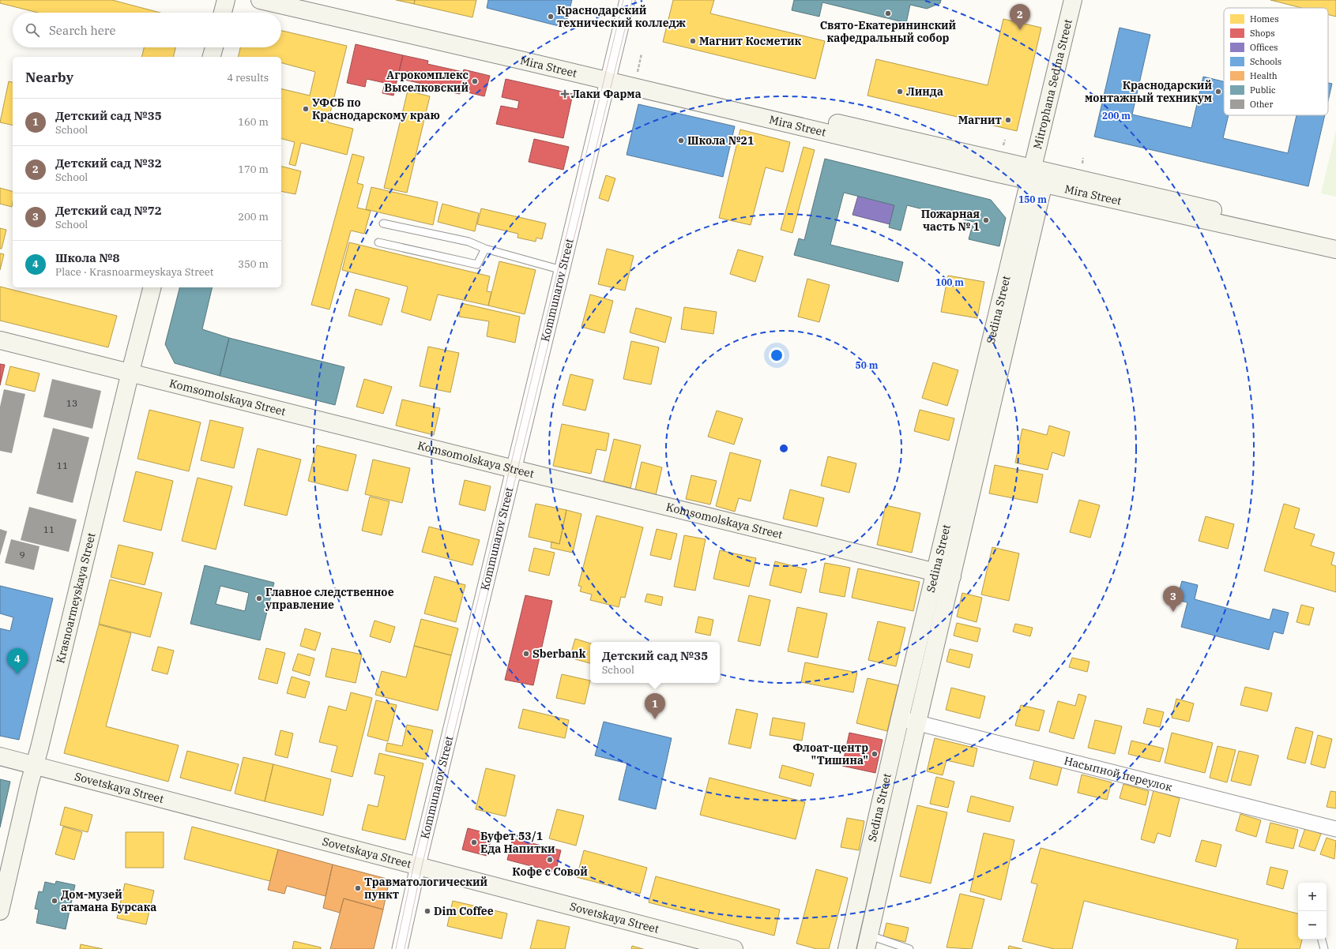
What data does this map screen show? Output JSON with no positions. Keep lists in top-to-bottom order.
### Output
{
  "streets": {
    "street": [
      "Mira Street",
      "Mitrophana Sedina Street",
      "Kommunarov Street",
      "Sedina Street",
      "Komsomolskaya Street",
      "Krasnoarmeyskaya Street",
      "Насыпной переулок",
      "Sovetskaya Street"
    ]
  },
  "crossings": [
    ["Mira Street", "Mitrophana Sedina Street"],
    ["Mira Street", "Kommunarov Street"],
    ["Mira Street", "Sedina Street"],
    ["Mitrophana Sedina Street", "Sedina Street"],
    ["Kommunarov Street", "Komsomolskaya Street"],
    ["Kommunarov Street", "Sovetskaya Street"],
    ["Sedina Street", "Komsomolskaya Street"],
    ["Sedina Street", "Насыпной переулок"],
    ["Komsomolskaya Street", "Krasnoarmeyskaya Street"],
    ["Krasnoarmeyskaya Street", "Sovetskaya Street"]
  ],
  "places": {
    "other": [
      "Свято-Екатерининский кафедральный собор",
      "Краснодарский технический колледж",
      "Магнит Косметик",
      "Агрокомплекс Выселковский",
      "Линда",
      "Краснодарский монтажный техникум",
      "УФСБ по Краснодарскому краю",
      "Магнит",
      "Школа №21",
      "Пожарная часть № 1",
      "Главное следственное управление",
      "Sberbank",
      "Флоат-центр \"Тишина\"",
      "Буфет 53/1 Еда Напитки",
      "Кофе с Совой",
      "Травматологический пункт",
      "Дом-музей атамана Бурсака",
      "Dim Coffee"
    ],
    "health": ["Лаки Фарма"]
  },
  "house_numbers": [
    "13",
    "11",
    "11",
    "9"
  ],
  "legend": [
    "Homes",
    "Shops",
    "Offices",
    "Schools",
    "Health",
    "Public",
    "Other"
  ],
  "page": {
    "pins": [
      "2",
      "3",
      "4",
      "1"
    ],
    "search": "Search here",
    "heading": ["Nearby", "4 results"],
    "list": [
      {
        "mark": "1",
        "name": "Детский сад №35",
        "note": "School",
        "value": "160 m"
      },
      {
        "mark": "2",
        "name": "Детский сад №32",
        "note": "School",
        "value": "170 m"
      },
      {
        "mark": "3",
        "name": "Детский сад №72",
        "note": "School",
        "value": "200 m"
      },
      {
        "mark": "4",
        "name": "Школа №8",
        "note": "Place · Krasnoarmeyskaya Street",
        "value": "350 m"
      }
    ],
    "popup": ["Детский сад №35", "School"],
    "map_buttons": ["+", "−"]
  },
  "rings": [
    "200 m",
    "150 m",
    "100 m",
    "50 m"
  ]
}
